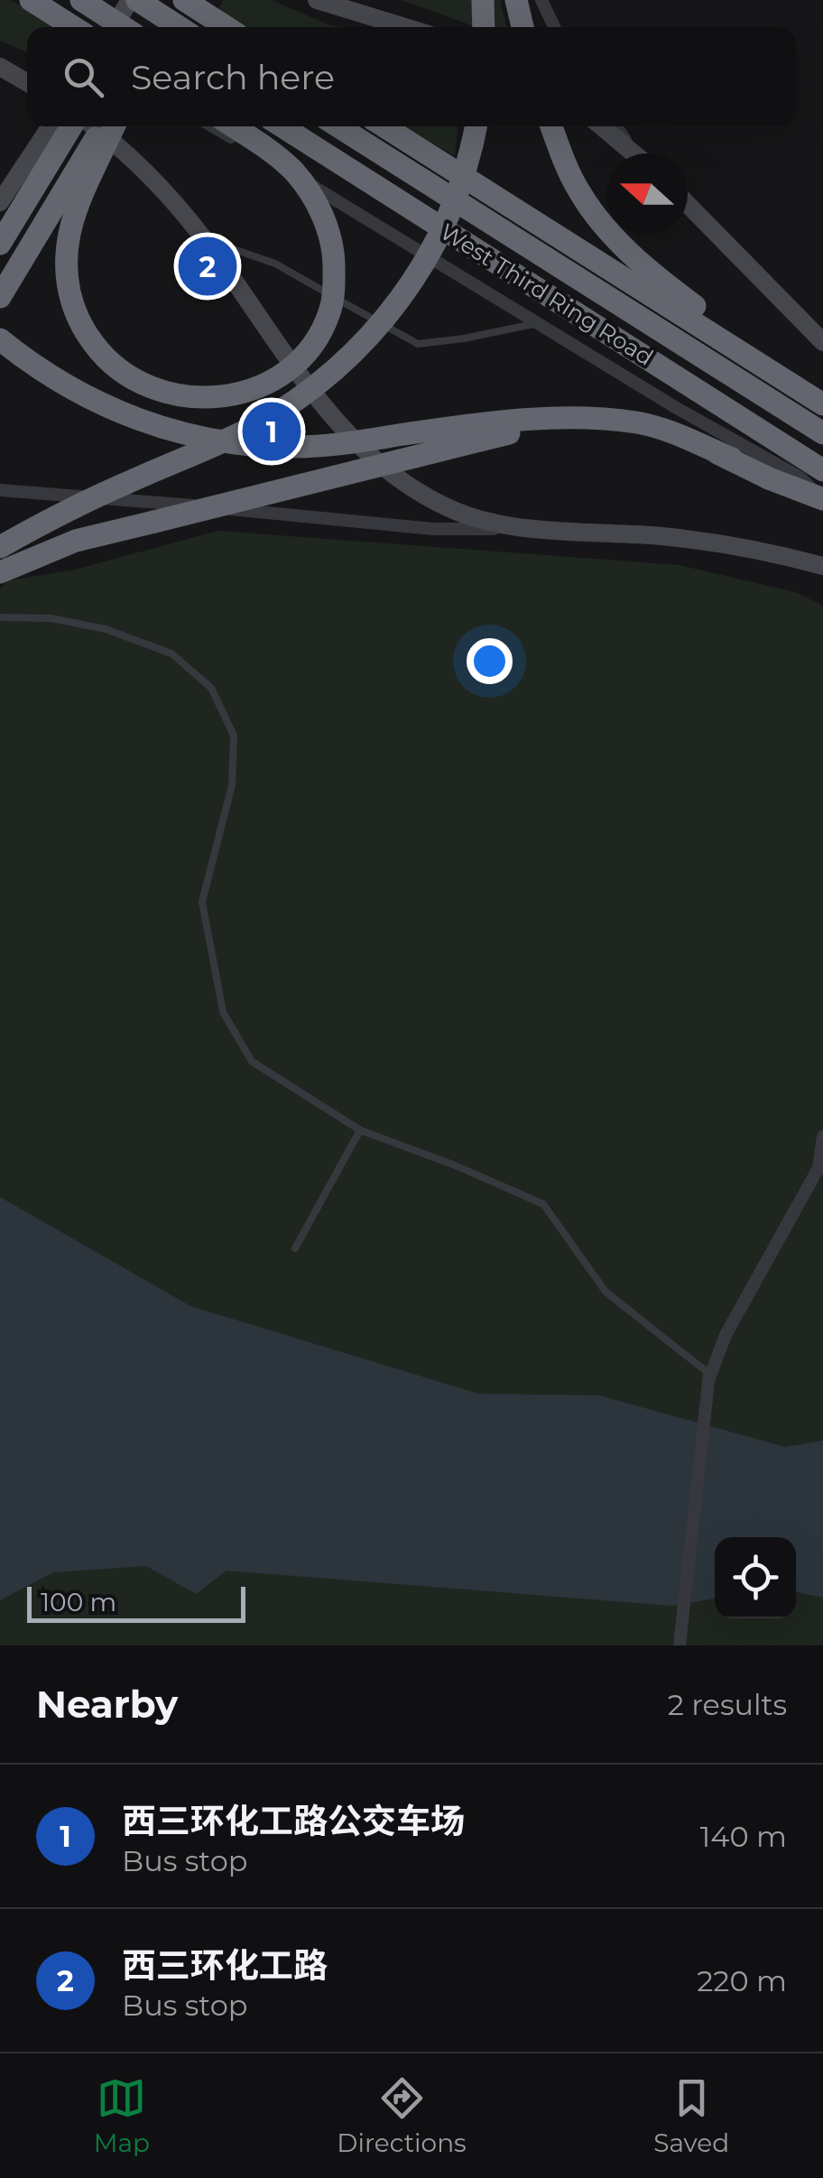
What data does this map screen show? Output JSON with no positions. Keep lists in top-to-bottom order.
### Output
{
  "streets": {
    "highway": ["West Third Ring Road"]
  },
  "scale_bar": "100 m",
  "north": "left",
  "page": {
    "search": "Search here",
    "pins": ["2", "1"],
    "scale": "100 m",
    "heading": ["Nearby", "2 results"],
    "list": [
      {
        "mark": "1",
        "name": "西三环化工路公交车场",
        "note": "Bus stop",
        "value": "140 m"
      },
      {
        "mark": "2",
        "name": "西三环化工路",
        "note": "Bus stop",
        "value": "220 m"
      }
    ],
    "nav": ["Map", "Directions", "Saved"]
  }
}
